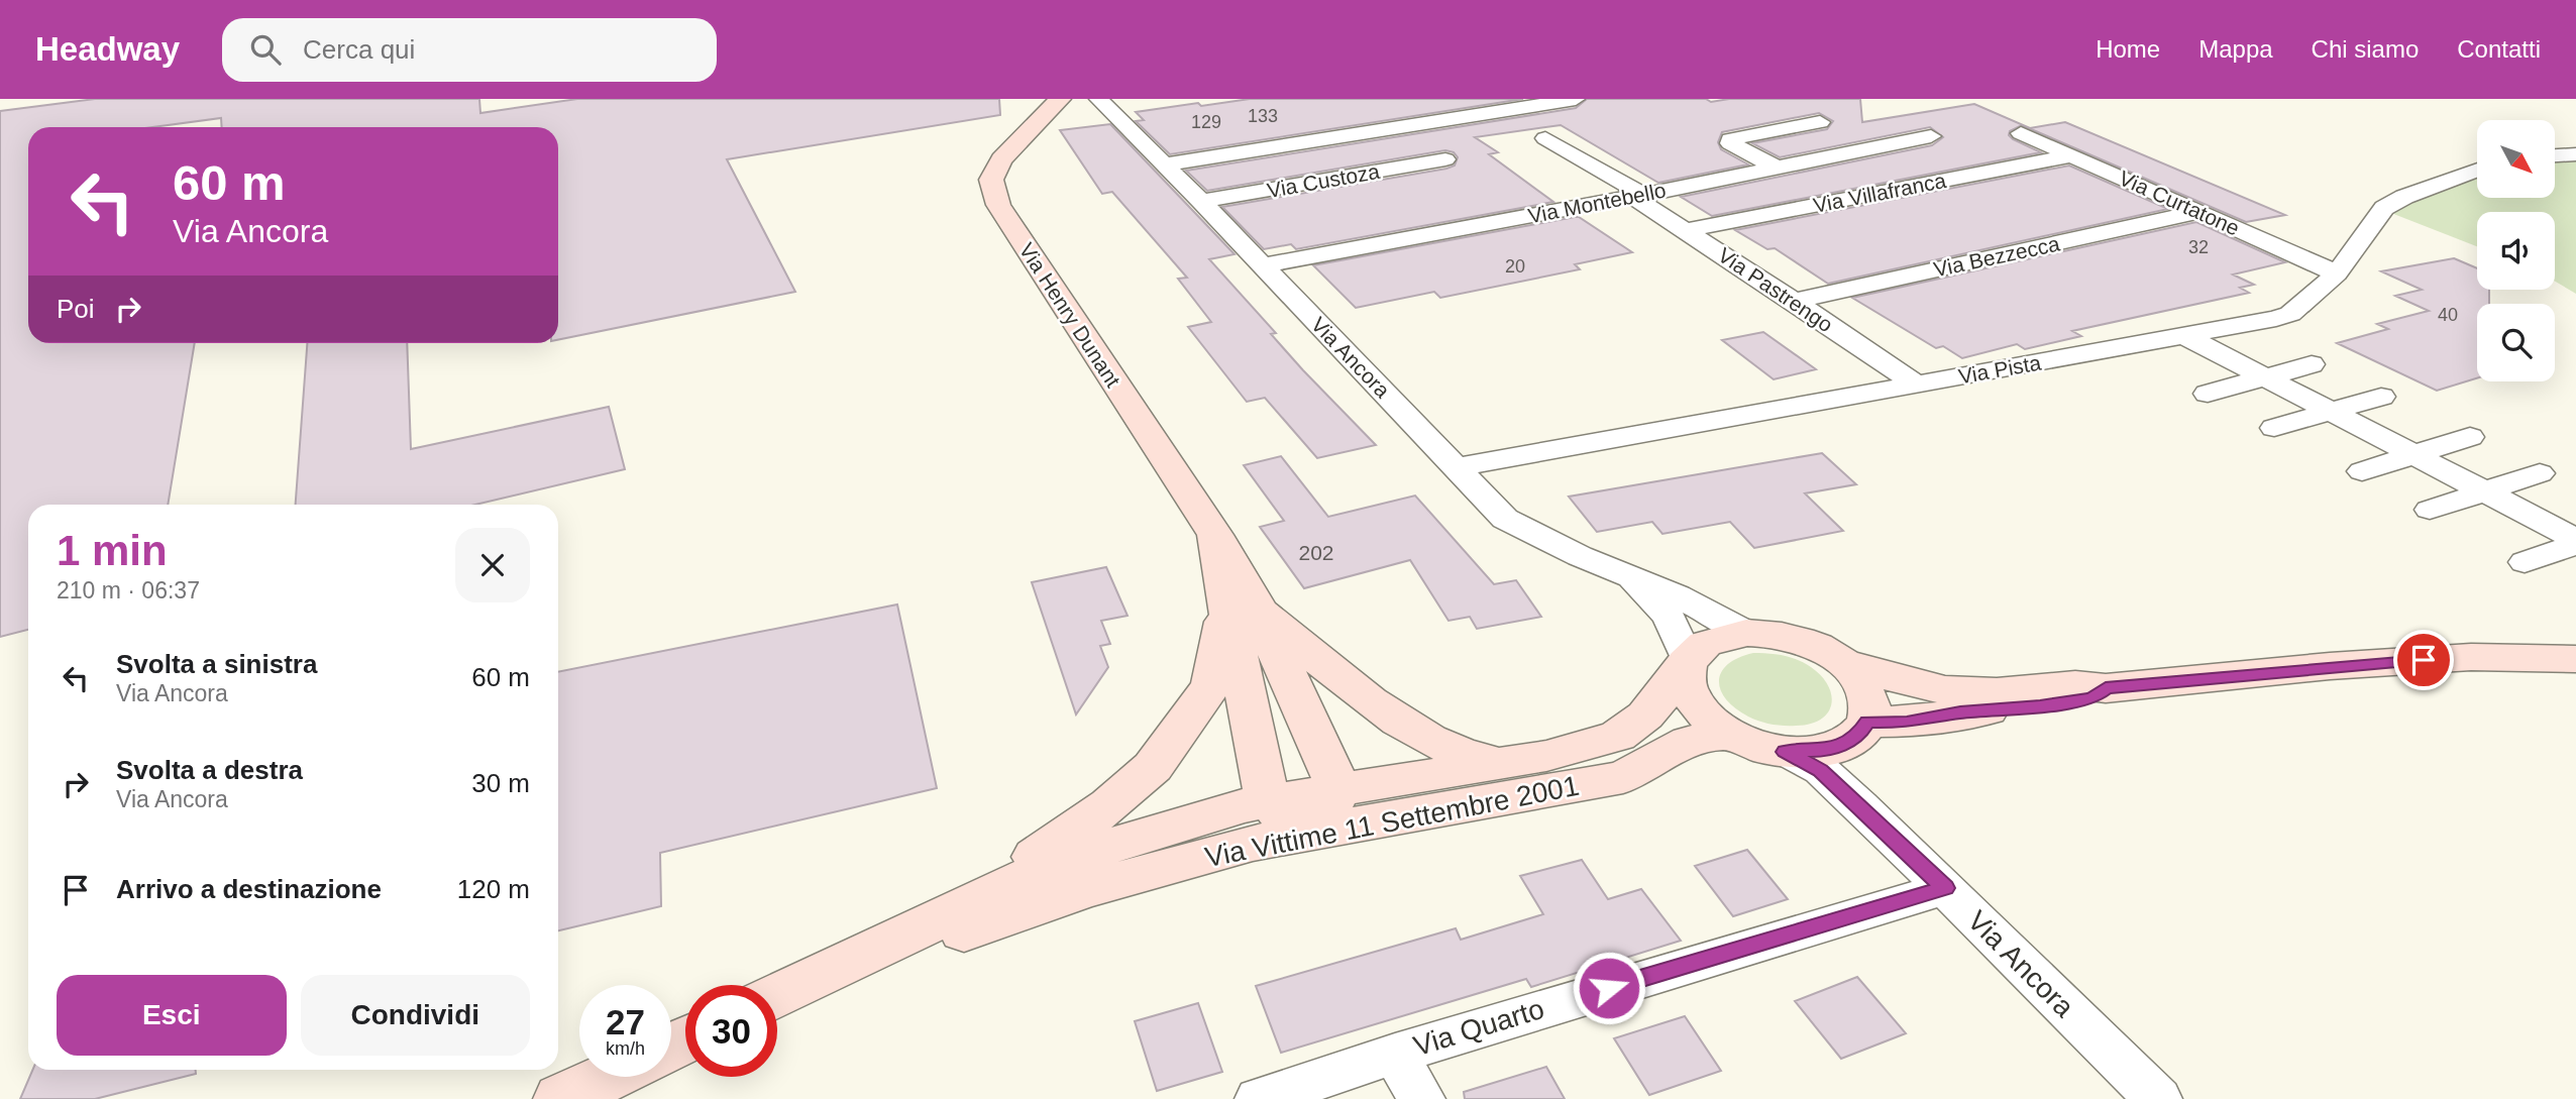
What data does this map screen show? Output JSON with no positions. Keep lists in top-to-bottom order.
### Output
{
  "streets": {
    "main road": ["Via Henry Dunant", "Via Ancora", "Via Vittime 11 Settembre 2001"],
    "street": [
      "Via Custoza",
      "Via Villafranca",
      "Via Montebello",
      "Via Curtatone",
      "Via Bezzecca",
      "Via Pastrengo",
      "Via Pista",
      "Via Quarto"
    ]
  },
  "crossings": [
    ["Via Custoza", "Via Ancora"],
    ["Via Villafranca", "Via Curtatone"],
    ["Via Villafranca", "Via Pastrengo"],
    ["Via Montebello", "Via Pastrengo"],
    ["Via Montebello", "Via Ancora"],
    ["Via Curtatone", "Via Bezzecca"],
    ["Via Curtatone", "Via Pista"],
    ["Via Bezzecca", "Via Pastrengo"],
    ["Via Pastrengo", "Via Pista"],
    ["Via Ancora", "Via Pista"],
    ["Via Ancora", "Via Vittime 11 Settembre 2001"],
    ["Via Ancora", "Via Quarto"]
  ],
  "house_numbers": [
    "133",
    "129",
    "32",
    "20",
    "40",
    "202"
  ],
  "north": "bottom right",
  "page": {
    "header": "Headway",
    "search": "Cerca qui",
    "nav": [
      "Home",
      "Mappa",
      "Chi siamo",
      "Contatti"
    ],
    "turn": ["60 m", "Via Ancora"],
    "then": "Poi",
    "heading": ["1 min", "210 m · 06:37"],
    "list": [
      {
        "name": "Svolta a sinistra",
        "note": "Via Ancora",
        "value": "60 m"
      },
      {
        "name": "Svolta a destra",
        "note": "Via Ancora",
        "value": "30 m"
      },
      {
        "name": "Arrivo a destinazione",
        "value": "120 m"
      }
    ],
    "buttons": ["Esci", "Condividi"],
    "speed": "27 km/h",
    "limit": "30"
  }
}
